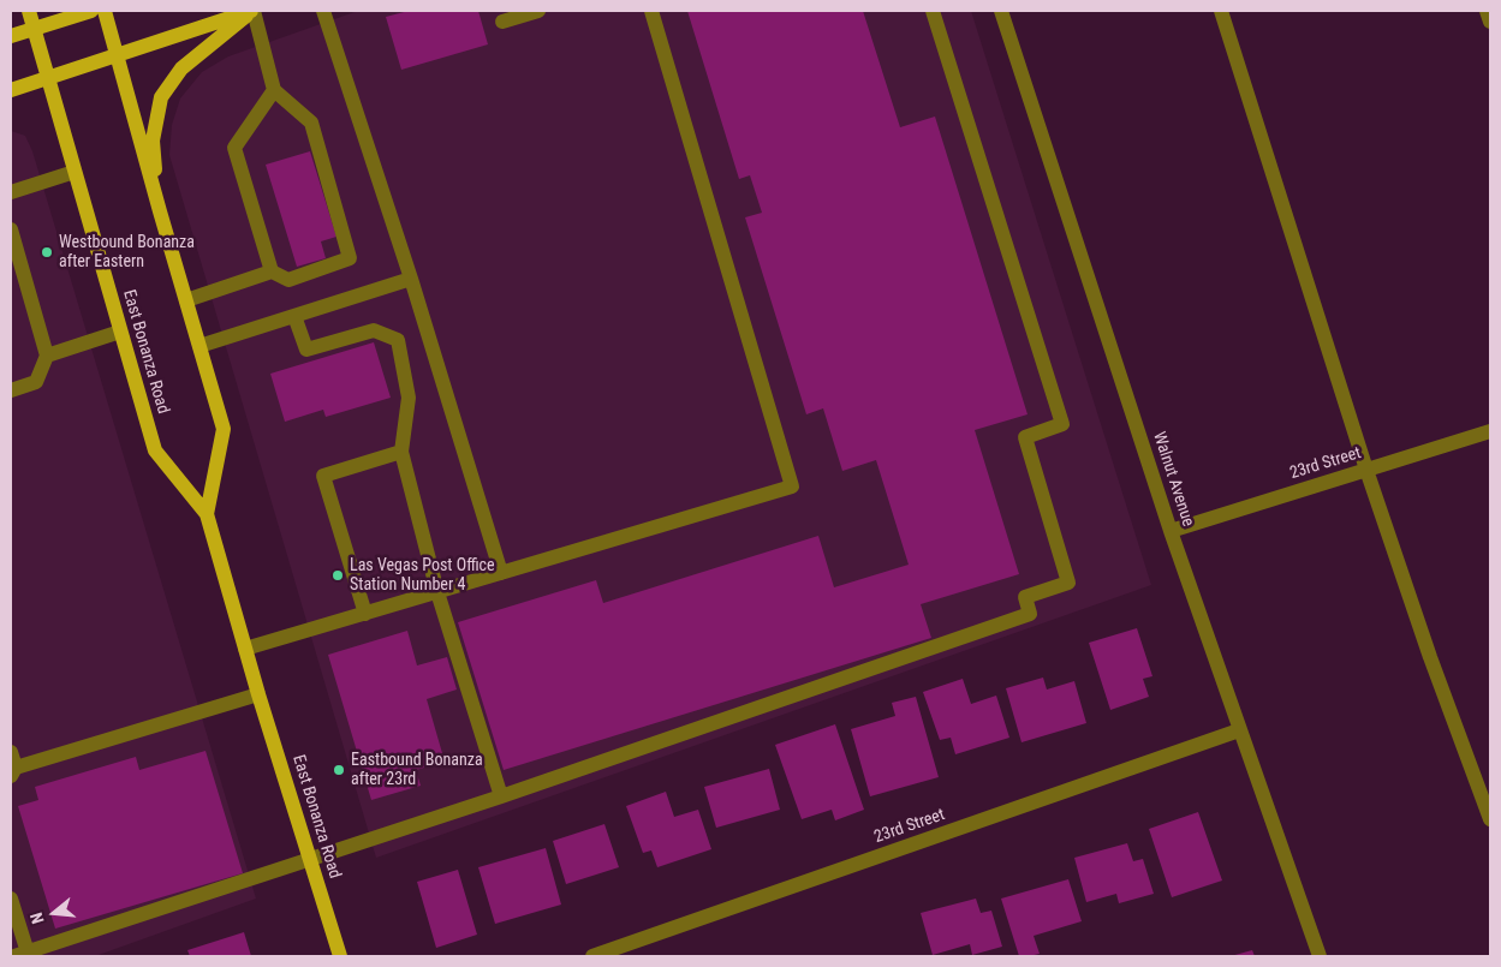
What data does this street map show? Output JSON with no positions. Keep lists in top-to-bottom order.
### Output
{
  "streets": {
    "main road": ["East Bonanza Road"],
    "street": ["23rd Street", "Walnut Avenue"]
  },
  "crossings": [
    ["23rd Street", "Walnut Avenue"]
  ],
  "places": ["Westbound Bonanza after Eastern", "Las Vegas Post Office Station Number 4", "Eastbound Bonanza after 23rd"],
  "north": "left"
}
